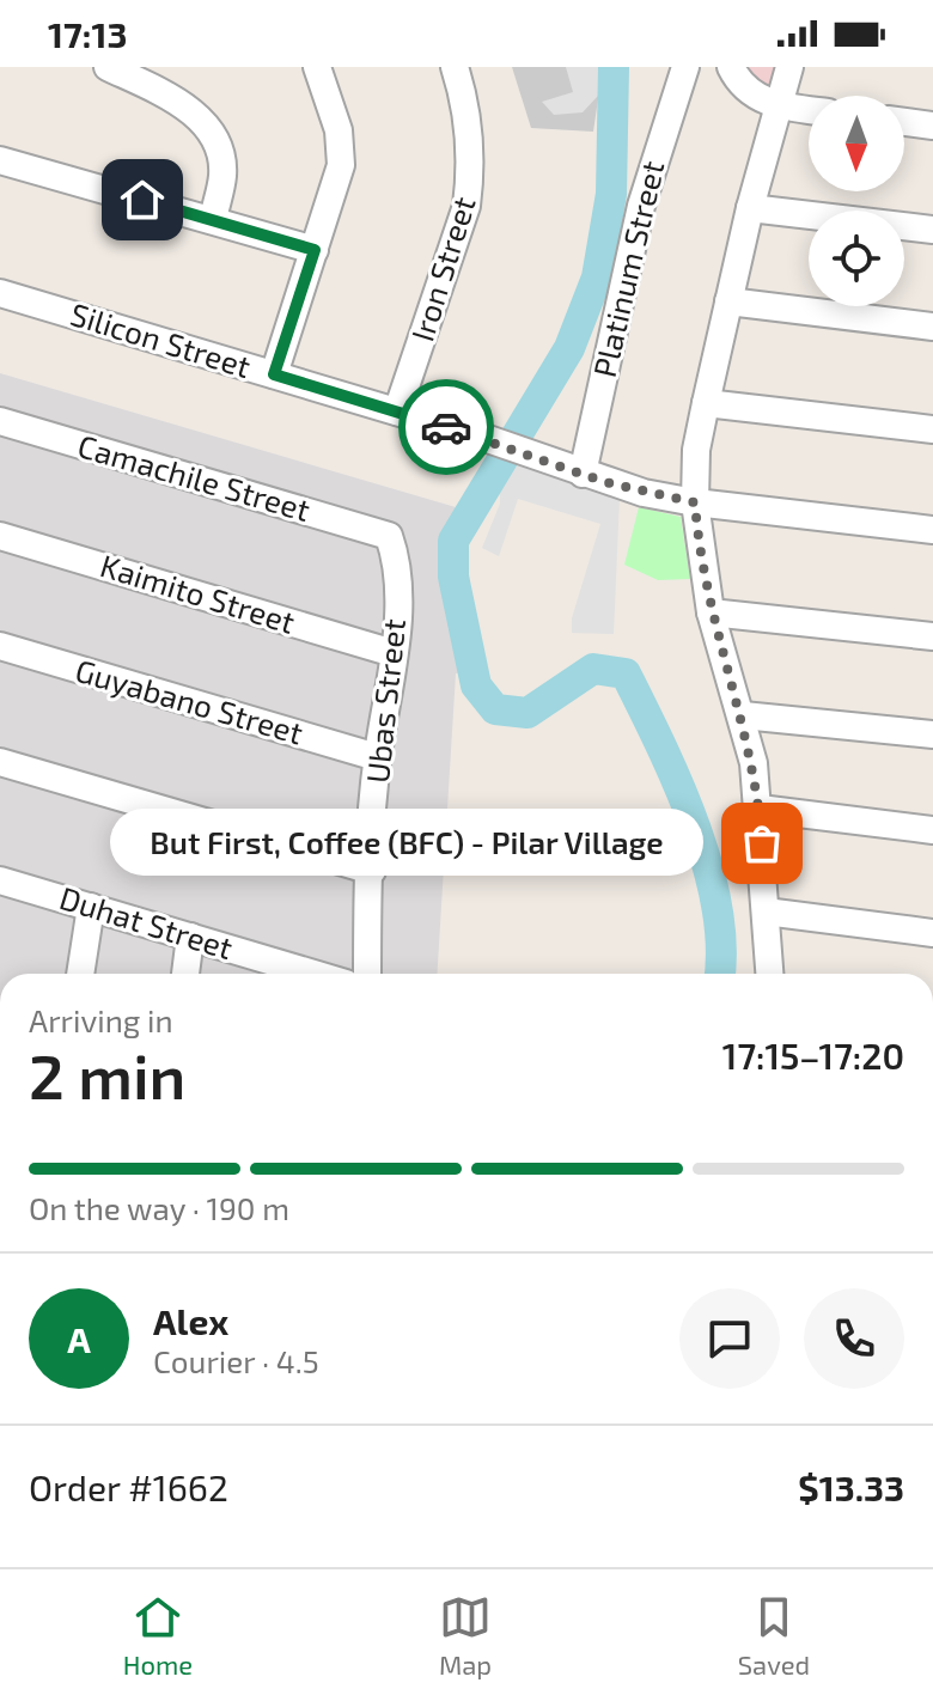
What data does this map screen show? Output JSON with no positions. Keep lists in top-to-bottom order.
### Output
{
  "streets": {
    "street": [
      "Iron Street",
      "Platinum Street",
      "Silicon Street",
      "Camachile Street",
      "Kaimito Street",
      "Ubas Street",
      "Guyabano Street",
      "Duhat Street"
    ]
  },
  "crossings": [
    ["Iron Street", "Silicon Street"],
    ["Platinum Street", "Silicon Street"],
    ["Camachile Street", "Ubas Street"],
    ["Kaimito Street", "Ubas Street"],
    ["Ubas Street", "Guyabano Street"]
  ],
  "places": ["But First, Coffee (BFC) - Pilar Village"],
  "north": "bottom",
  "page": {
    "status": "17:13",
    "bubble": "But First, Coffee (BFC) - Pilar Village",
    "heading": ["2 min", "Arriving in", "17:15–17:20"],
    "panel": [
      "Alex",
      "Courier · 4.5",
      "Order #1662",
      "$13.33"
    ],
    "bar": "On the way · 190 m",
    "round": "A",
    "tabs": ["Home", "Map", "Saved"]
  }
}
